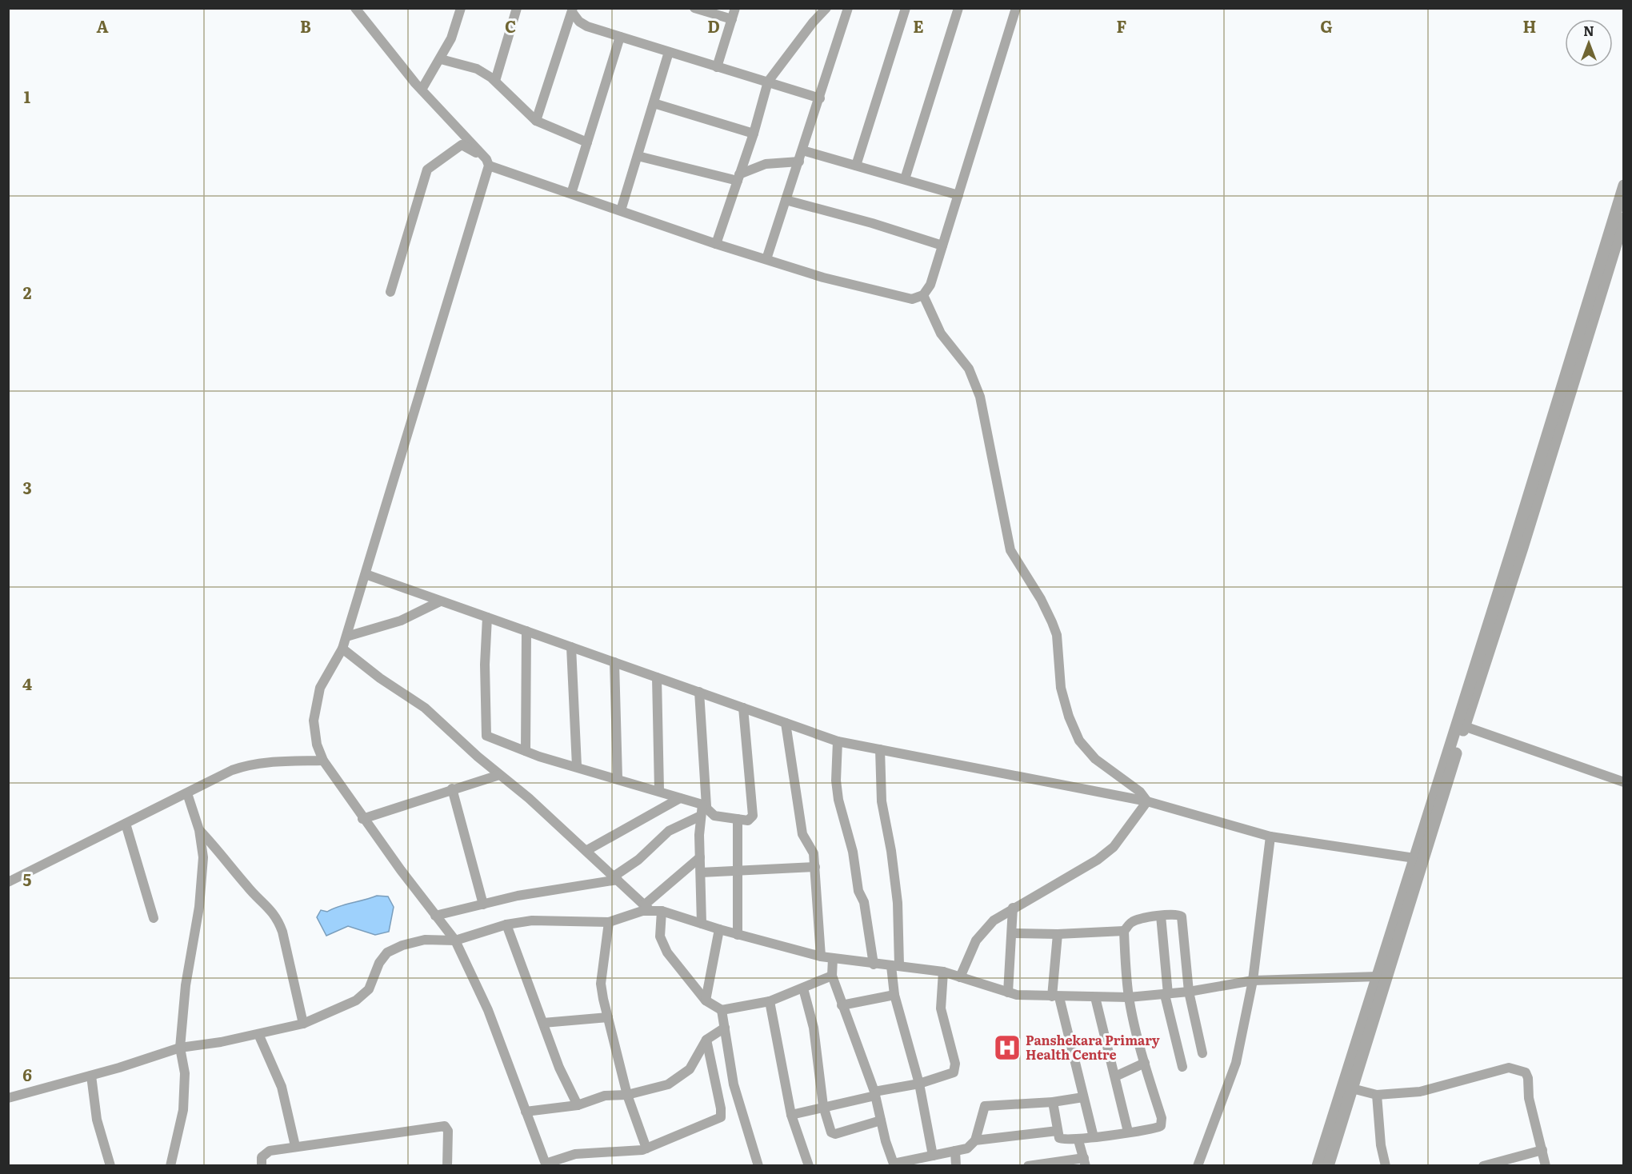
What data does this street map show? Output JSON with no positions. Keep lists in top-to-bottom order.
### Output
{
  "places": {
    "hospital": ["Panshekara Primary Health Centre"]
  },
  "north": "top",
  "grid": {
    "columns": [
      "A",
      "B",
      "C",
      "D",
      "E",
      "F",
      "G",
      "H"
    ],
    "rows": [
      "1",
      "2",
      "3",
      "4",
      "5",
      "6"
    ]
  }
}
